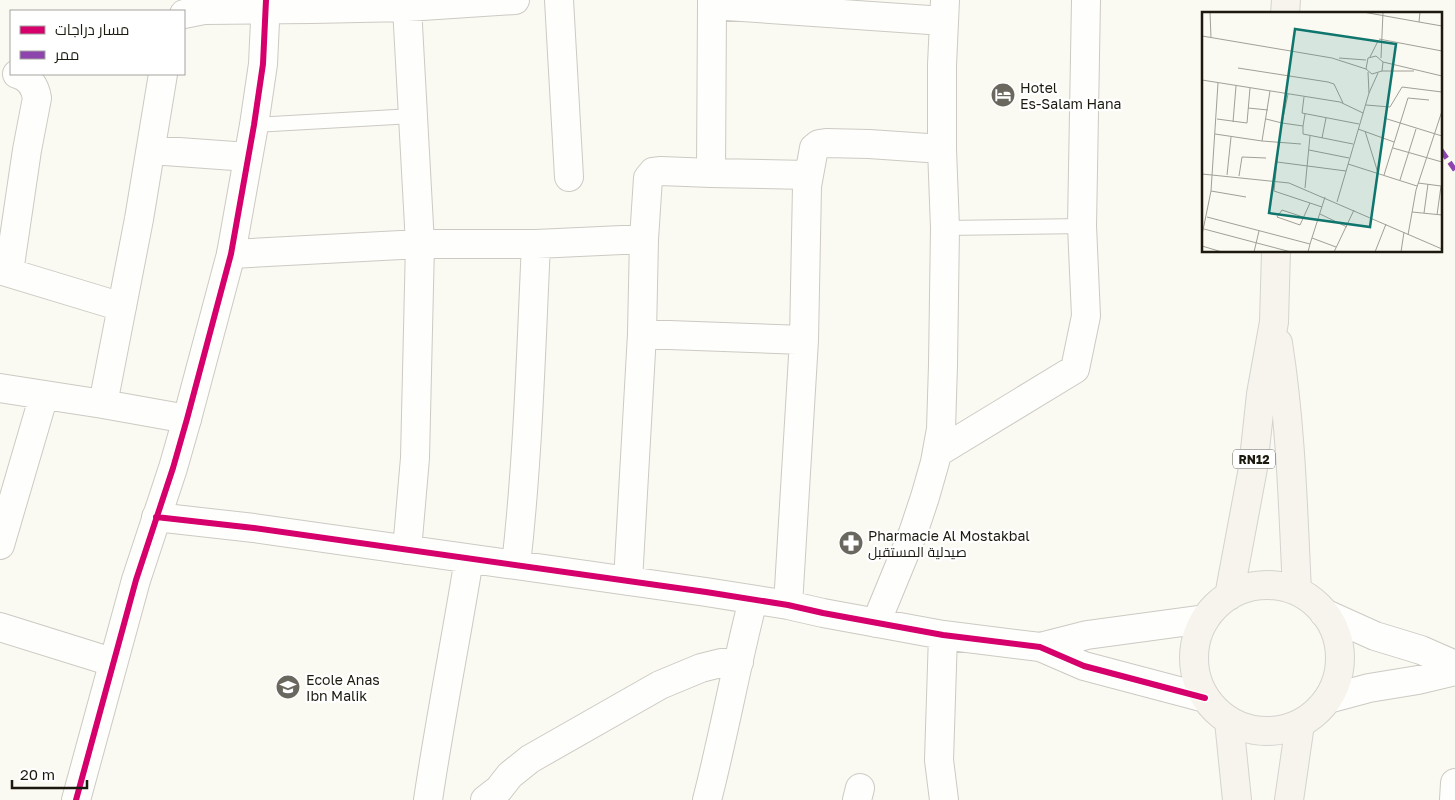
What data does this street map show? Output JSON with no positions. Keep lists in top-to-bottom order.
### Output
{
  "streets": {
    "main road": ["RN12"]
  },
  "places": {
    "hotel": ["Hotel Es-Salam Hana"],
    "pharmacy": ["Pharmacie Al Mostakbal صيدلية المستقبل"],
    "school or university": ["Ecole Anas Ibn Malik"]
  },
  "legend": ["مسار دراجات", "ممر"],
  "scale_bar": "20 m"
}
